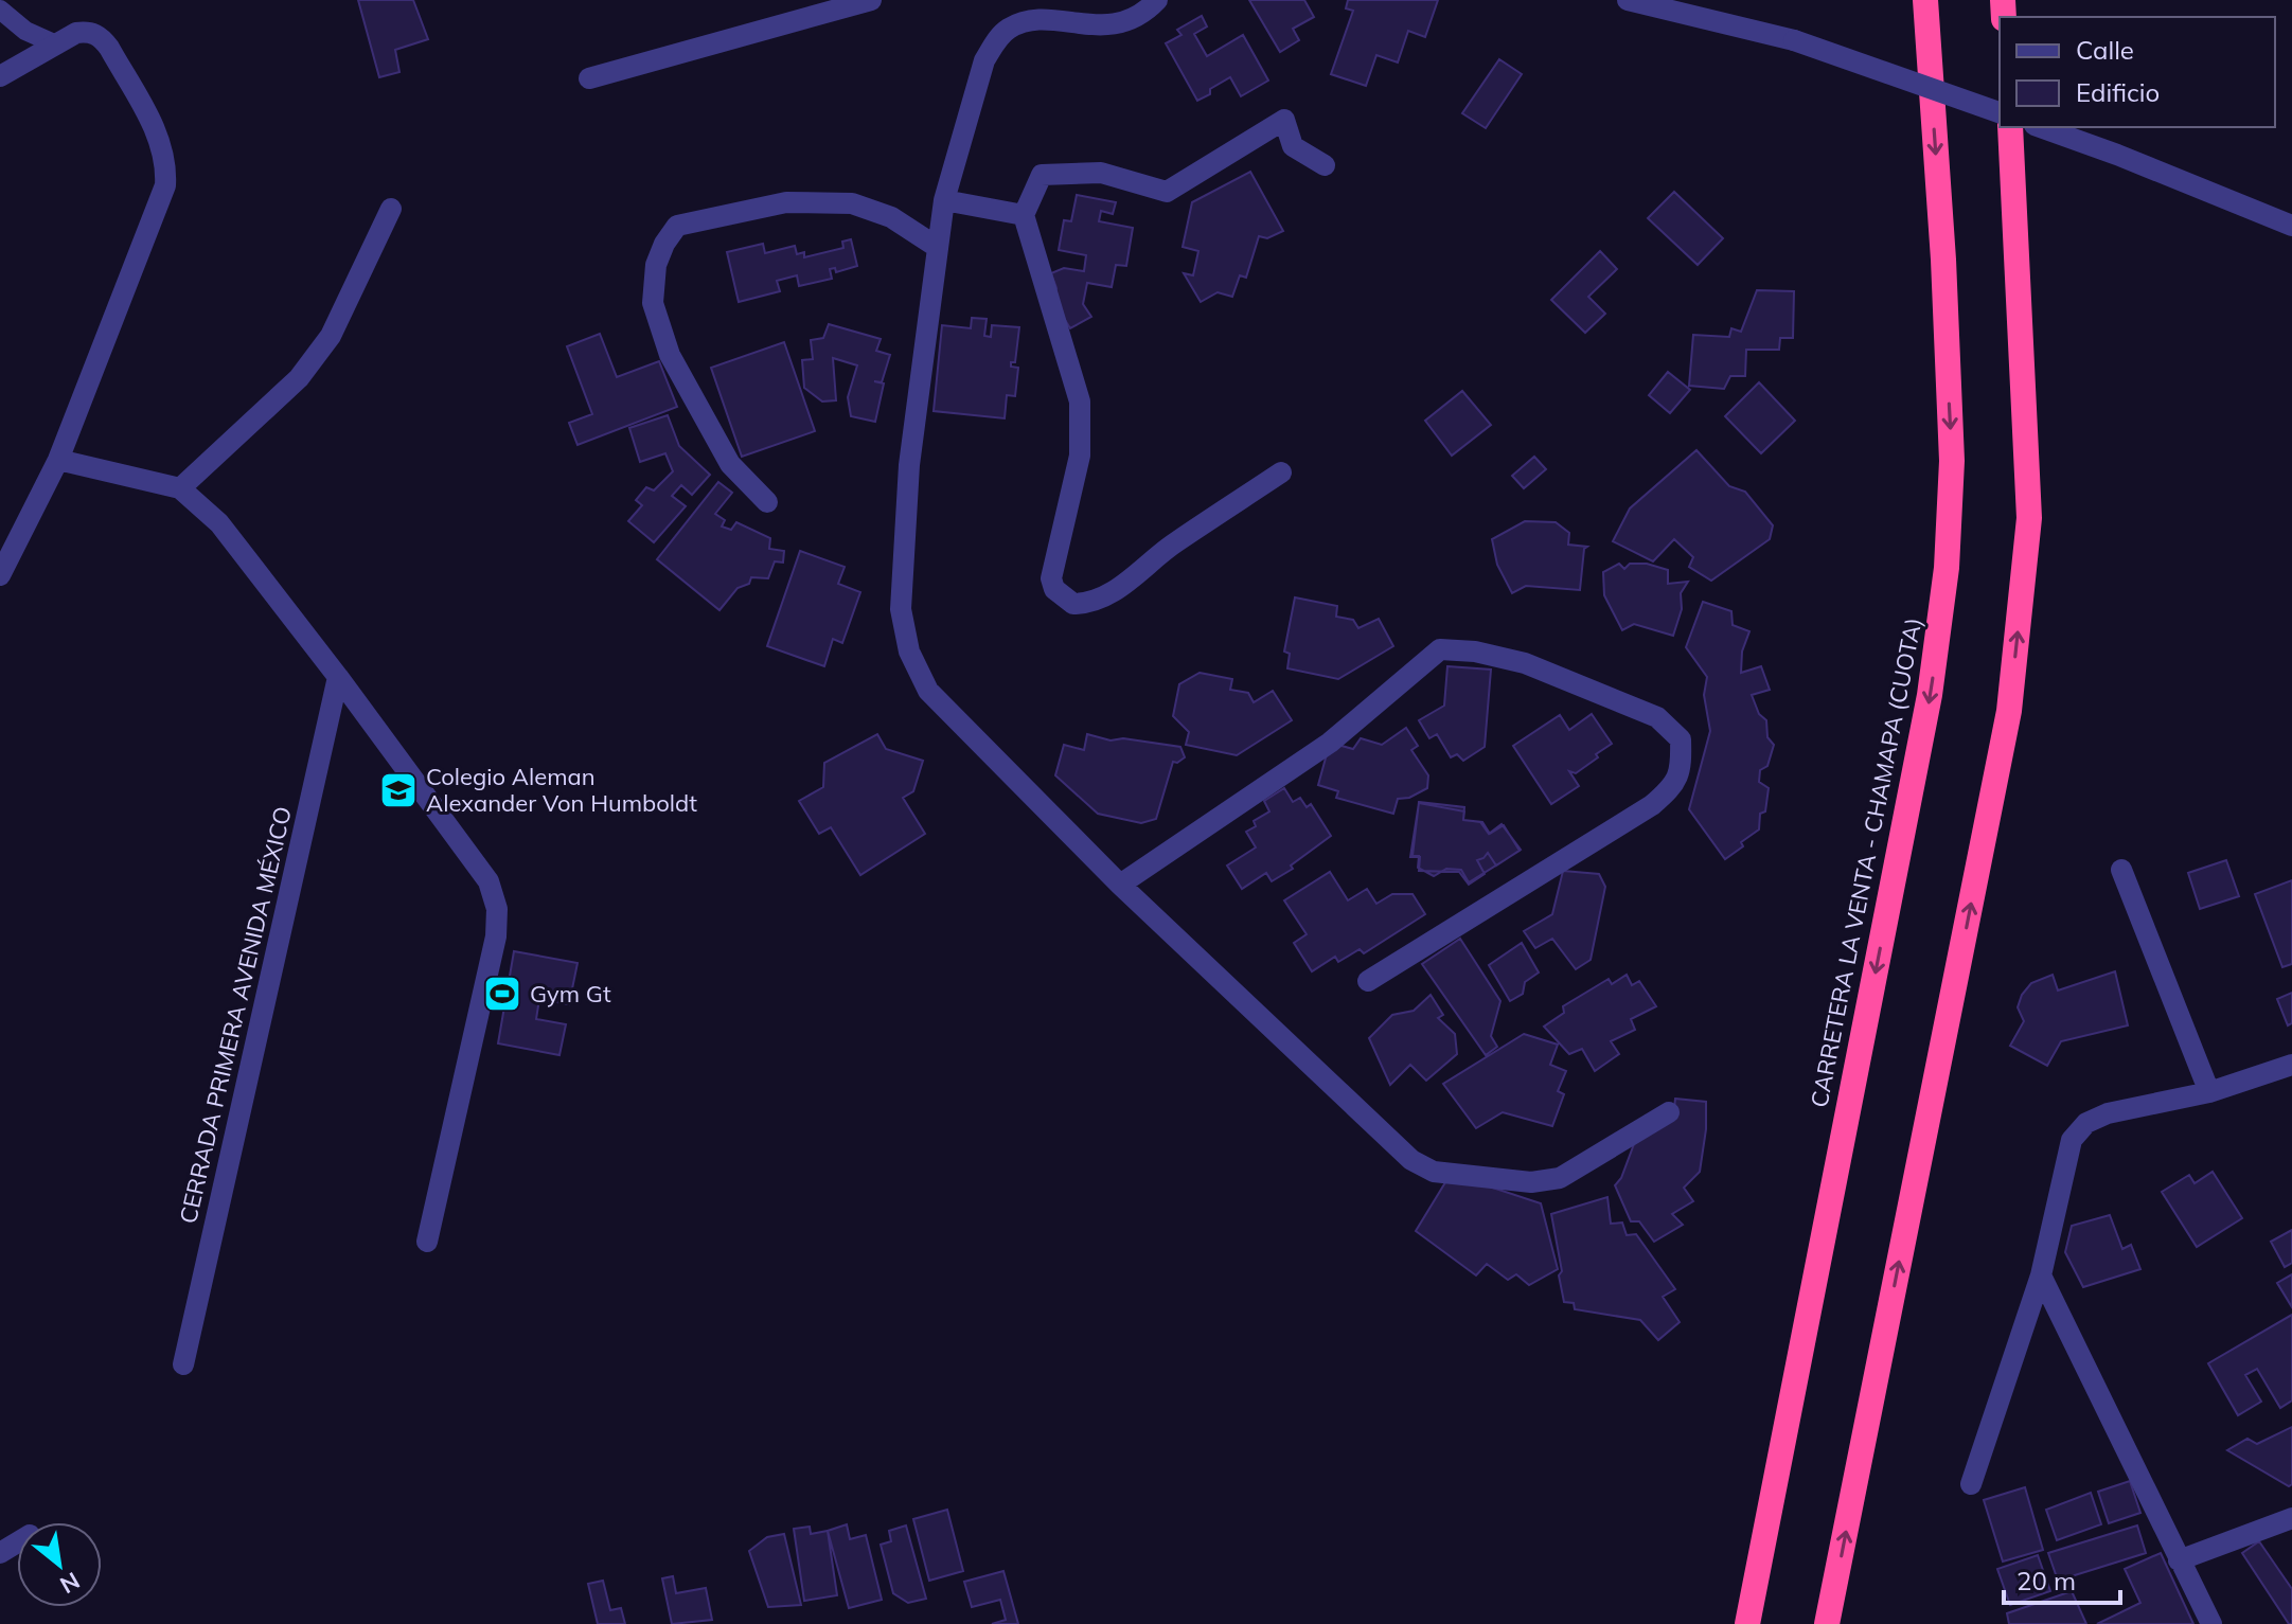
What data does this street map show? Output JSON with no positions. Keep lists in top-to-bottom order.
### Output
{
  "streets": {
    "highway": ["CARRETERA LA VENTA - CHAMAPA (CUOTA)"],
    "street": ["CERRADA PRIMERA AVENIDA MÉXICO"]
  },
  "places": {
    "school or university": ["Colegio Aleman Alexander Von Humboldt"],
    "sports": ["Gym Gt"]
  },
  "legend": ["Calle", "Edificio"],
  "scale_bar": "20 m",
  "north": "bottom right"
}
